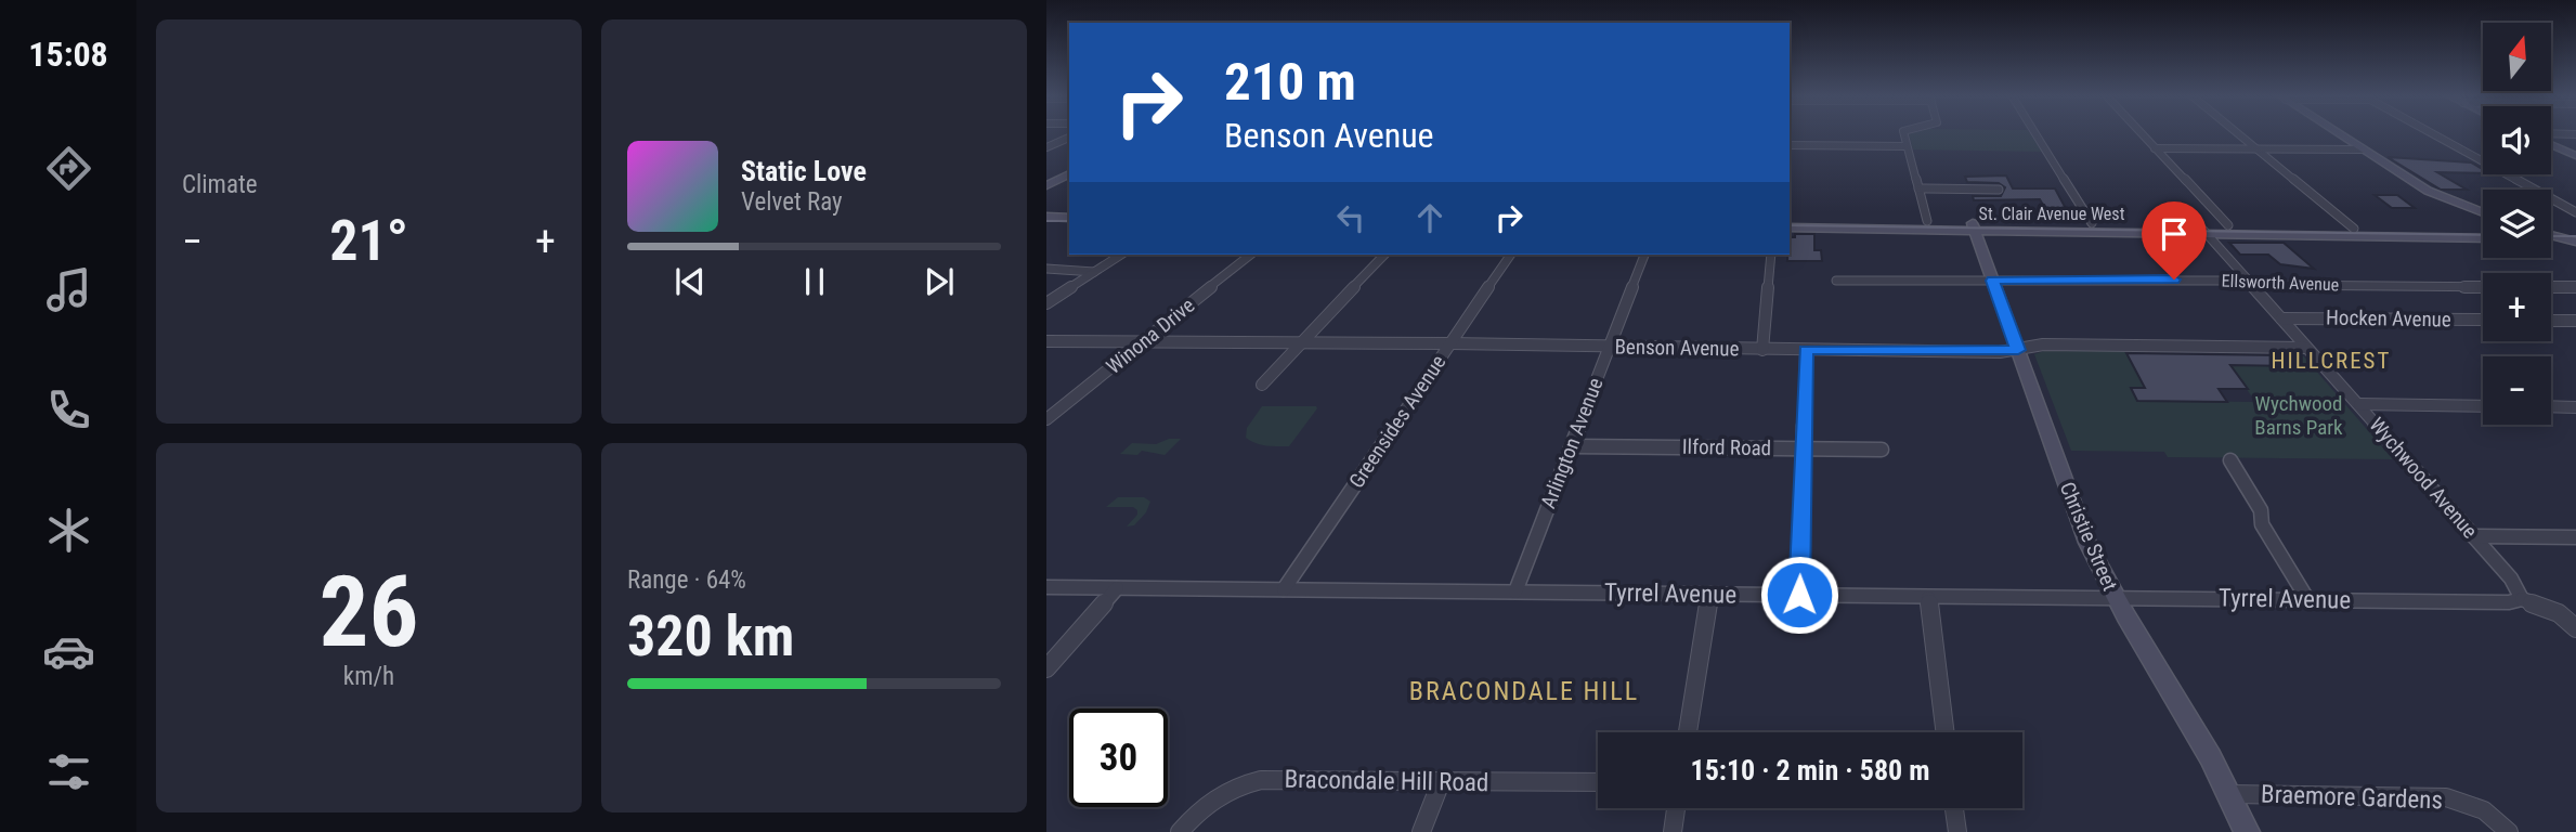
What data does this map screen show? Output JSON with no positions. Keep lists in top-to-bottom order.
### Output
{
  "streets": {
    "main road": ["St. Clair Avenue West", "Christie Street"],
    "street": [
      "Ellsworth Avenue",
      "Hocken Avenue",
      "Winona Drive",
      "Benson Avenue",
      "Greensides Avenue",
      "Arlington Avenue",
      "Ilford Road",
      "Wychwood Avenue",
      "Tyrrel Avenue",
      "Bracondale Hill Road",
      "Braemore Gardens"
    ]
  },
  "crossings": [
    ["St. Clair Avenue West", "Wychwood Avenue"],
    ["St. Clair Avenue West", "Christie Street"],
    ["Ellsworth Avenue", "Wychwood Avenue"],
    ["Ellsworth Avenue", "Christie Street"],
    ["Hocken Avenue", "Wychwood Avenue"],
    ["Winona Drive", "Benson Avenue"],
    ["Benson Avenue", "Greensides Avenue"],
    ["Benson Avenue", "Arlington Avenue"],
    ["Benson Avenue", "Wychwood Avenue"],
    ["Benson Avenue", "Christie Street"],
    ["Greensides Avenue", "Tyrrel Avenue"],
    ["Arlington Avenue", "Ilford Road"],
    ["Arlington Avenue", "Tyrrel Avenue"],
    ["Wychwood Avenue", "Tyrrel Avenue"],
    ["Christie Street", "Tyrrel Avenue"],
    ["Christie Street", "Braemore Gardens"]
  ],
  "districts": ["HILLCREST", "BRACONDALE HILL"],
  "parks": ["Wychwood Barns Park"],
  "north": "top",
  "page": {
    "tabs": "15:08",
    "tile": [
      "Climate",
      ["26", "km/h"],
      ["Range · 64%", "320 km"]
    ],
    "map_buttons": ["+", "−"],
    "turn": ["210 m", "Benson Avenue"],
    "song": ["Static Love", "Velvet Ray"],
    "heat": ["−", "21°", "+"],
    "limit": "30",
    "trip": "15:10 · 2 min · 580 m"
  }
}
